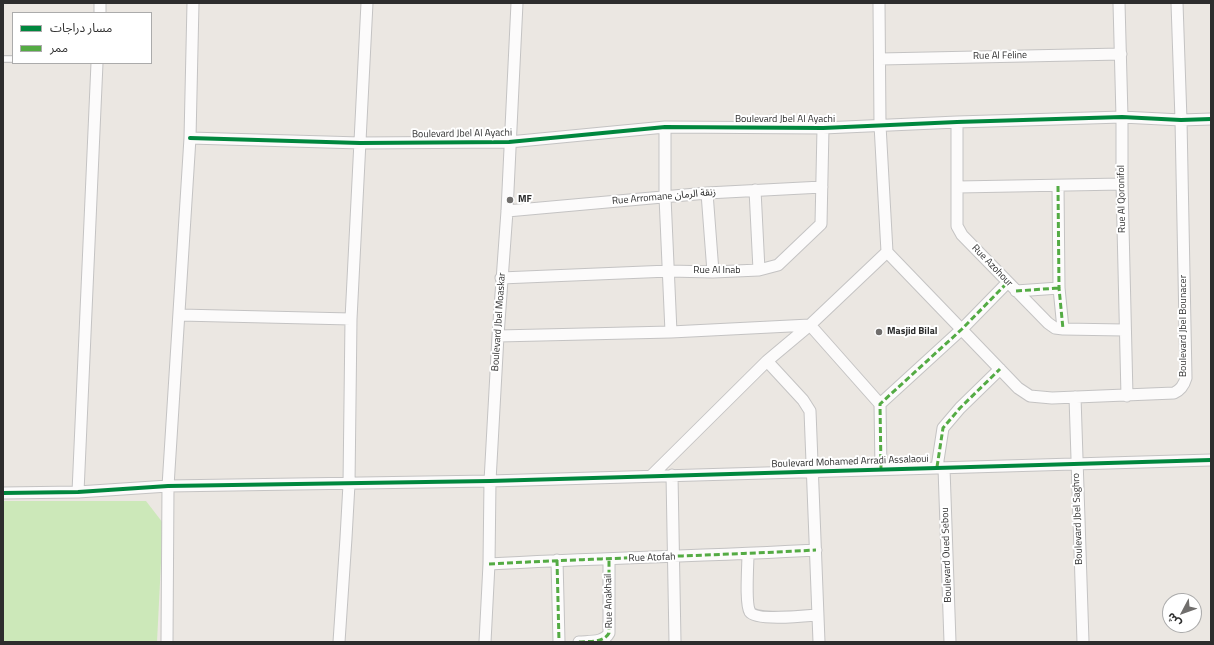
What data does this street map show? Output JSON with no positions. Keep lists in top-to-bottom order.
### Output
{
  "streets": {
    "street": [
      "Rue Al Feline",
      "Boulevard Jbel Al Ayachi",
      "Rue Arromane زنقة الرمان",
      "Rue Al Qoronifol",
      "Rue Azohour",
      "Rue Al Inab",
      "Boulevard Jbel Moaskar",
      "Boulevard Jbel Bounacer",
      "Boulevard Mohamed Arradi Assalaoui",
      "Boulevard Jbel Saghro",
      "Boulevard Oued Sebou",
      "Rue Atofah",
      "Rue Anakhail"
    ]
  },
  "crossings": [
    ["Rue Al Feline", "Rue Al Qoronifol"],
    ["Boulevard Jbel Al Ayachi", "Rue Al Qoronifol"],
    ["Boulevard Jbel Al Ayachi", "Rue Azohour"],
    ["Boulevard Jbel Al Ayachi", "Rue Al Inab"],
    ["Boulevard Jbel Al Ayachi", "Boulevard Jbel Moaskar"],
    ["Boulevard Jbel Al Ayachi", "Boulevard Jbel Bounacer"],
    ["Rue Arromane زنقة الرمان", "Rue Al Inab"],
    ["Rue Arromane زنقة الرمان", "Boulevard Jbel Moaskar"],
    ["Rue Al Qoronifol", "Rue Azohour"],
    ["Rue Al Qoronifol", "Boulevard Jbel Bounacer"],
    ["Rue Al Inab", "Boulevard Jbel Moaskar"],
    ["Boulevard Jbel Moaskar", "Boulevard Mohamed Arradi Assalaoui"],
    ["Boulevard Jbel Moaskar", "Rue Atofah"],
    ["Boulevard Jbel Bounacer", "Boulevard Jbel Saghro"],
    ["Boulevard Jbel Bounacer", "Boulevard Oued Sebou"],
    ["Boulevard Mohamed Arradi Assalaoui", "Boulevard Jbel Saghro"],
    ["Boulevard Mohamed Arradi Assalaoui", "Boulevard Oued Sebou"],
    ["Rue Atofah", "Rue Anakhail"]
  ],
  "places": ["MF", "Masjid Bilal"],
  "legend": ["مسار دراجات", "ممر"],
  "north": "bottom left"
}
